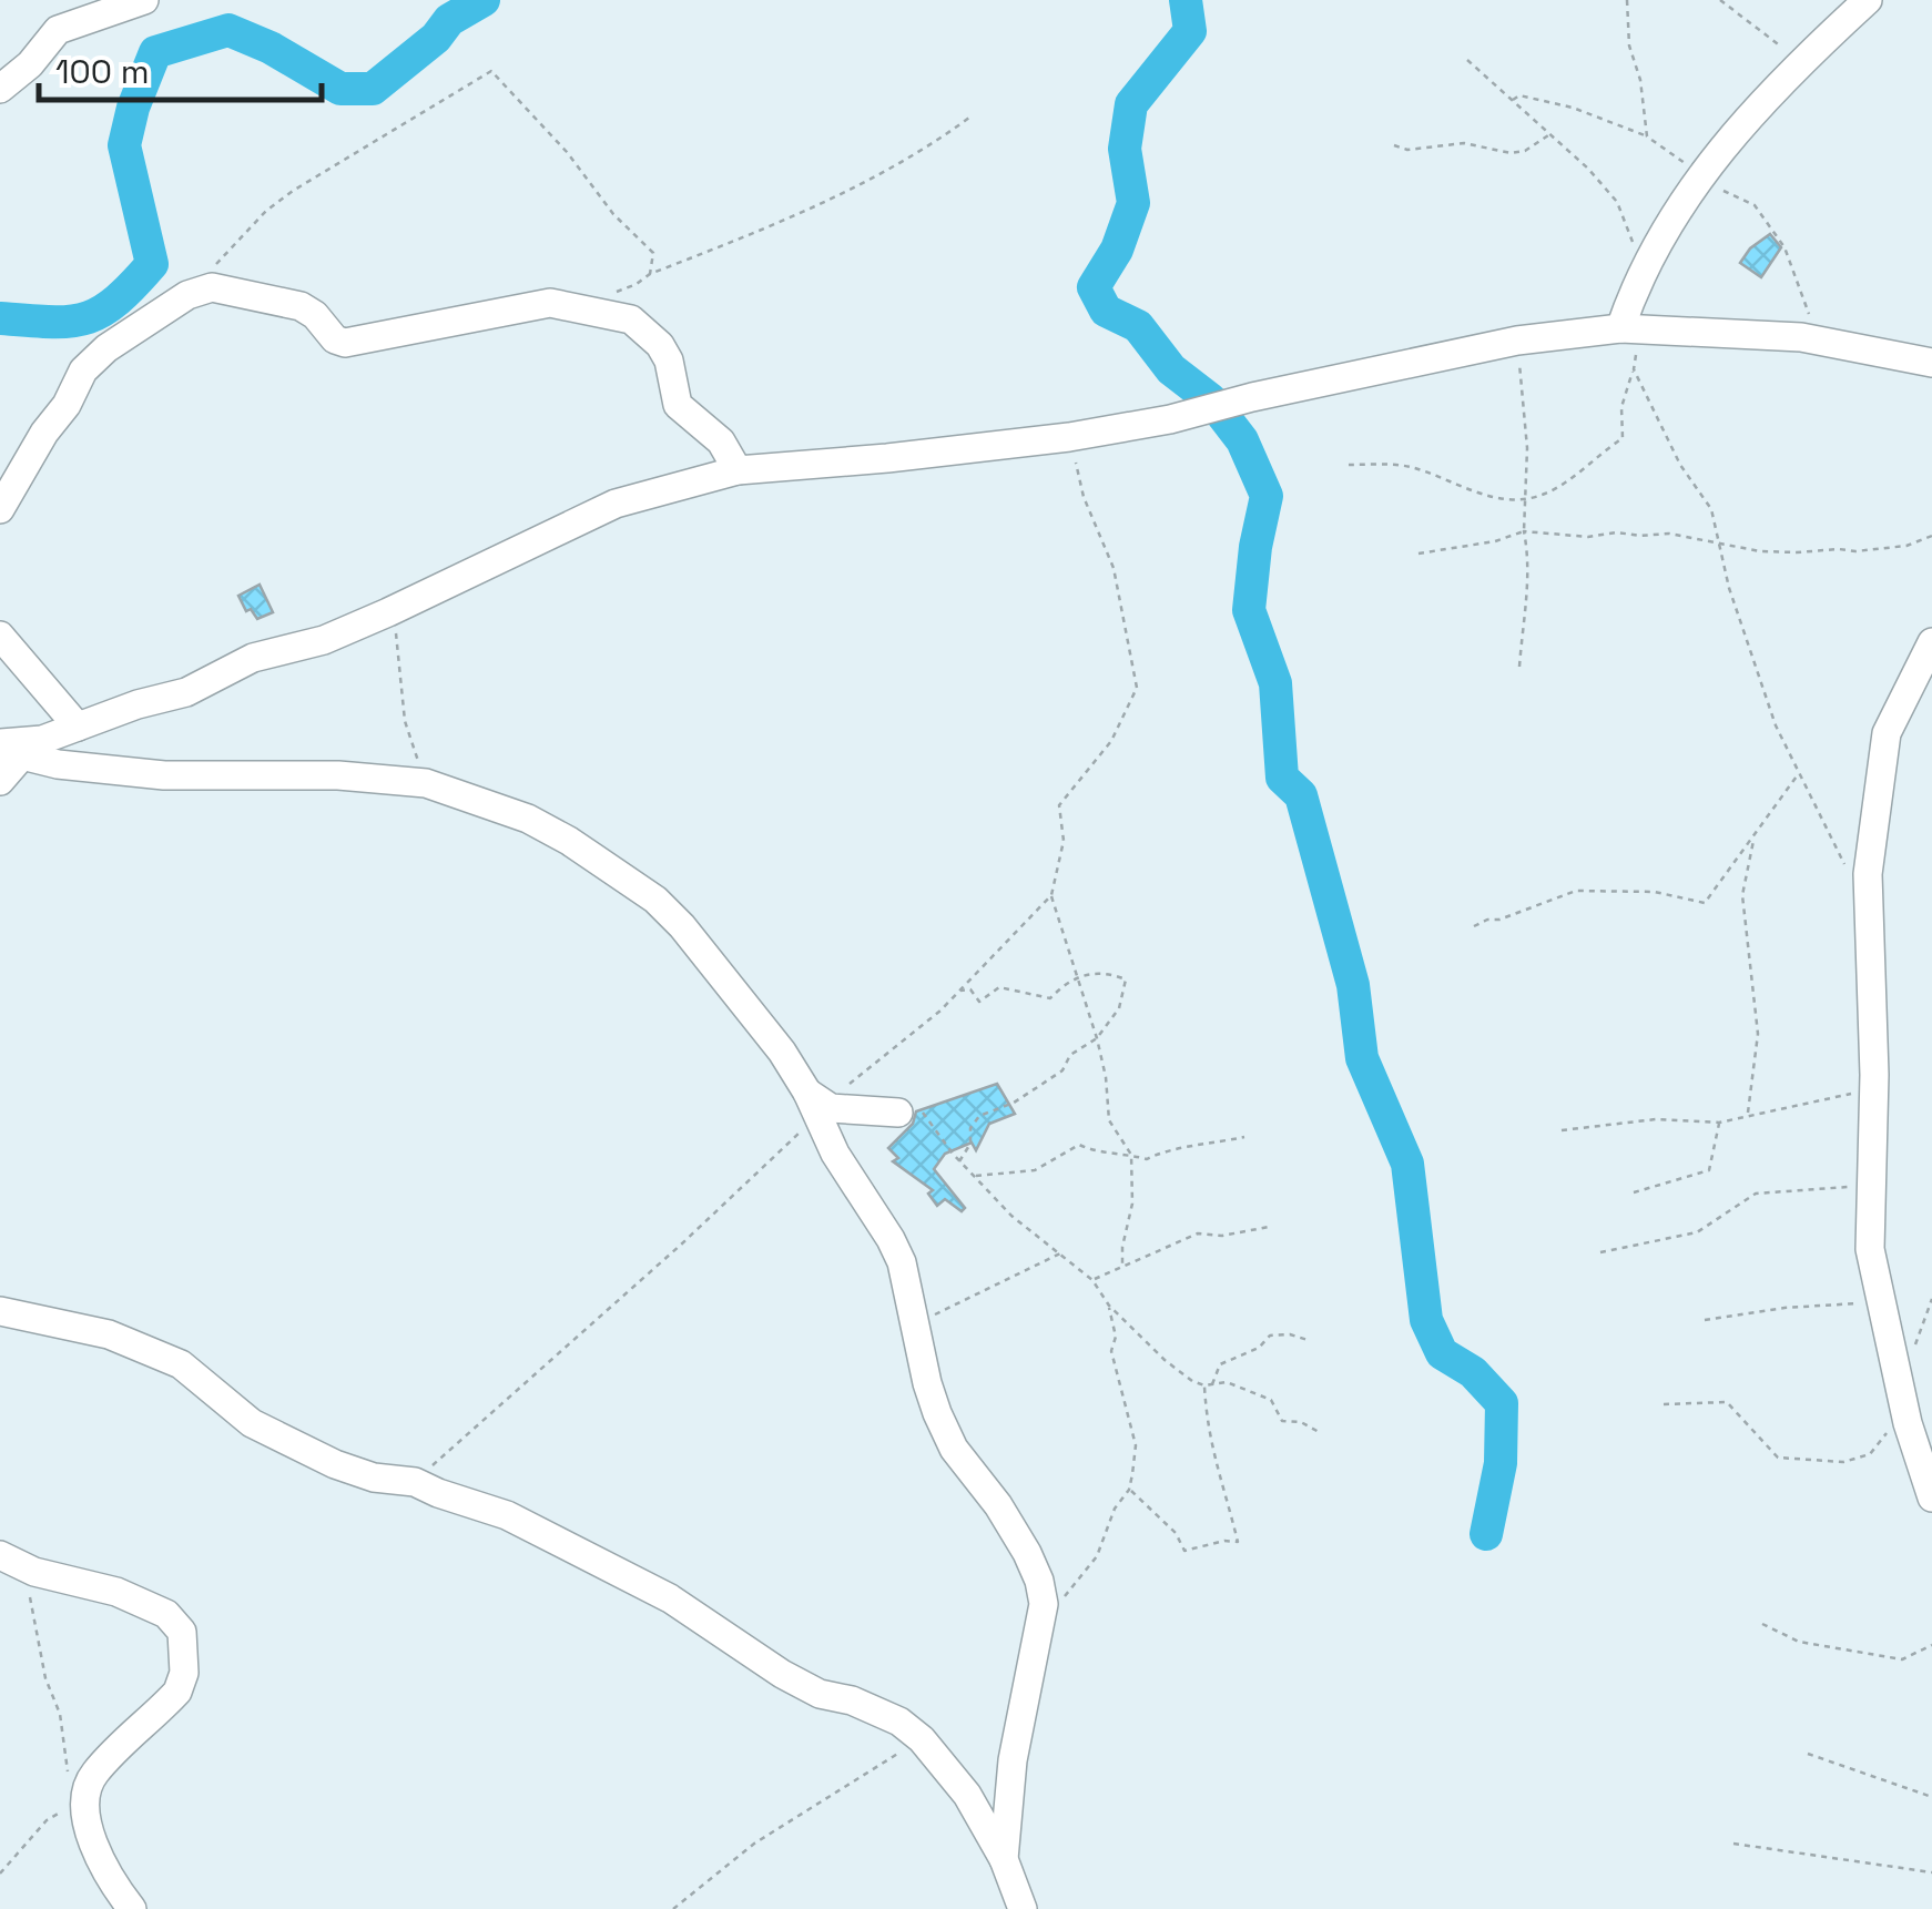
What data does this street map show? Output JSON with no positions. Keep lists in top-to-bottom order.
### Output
{
  "scale_bar": "100 m"
}
